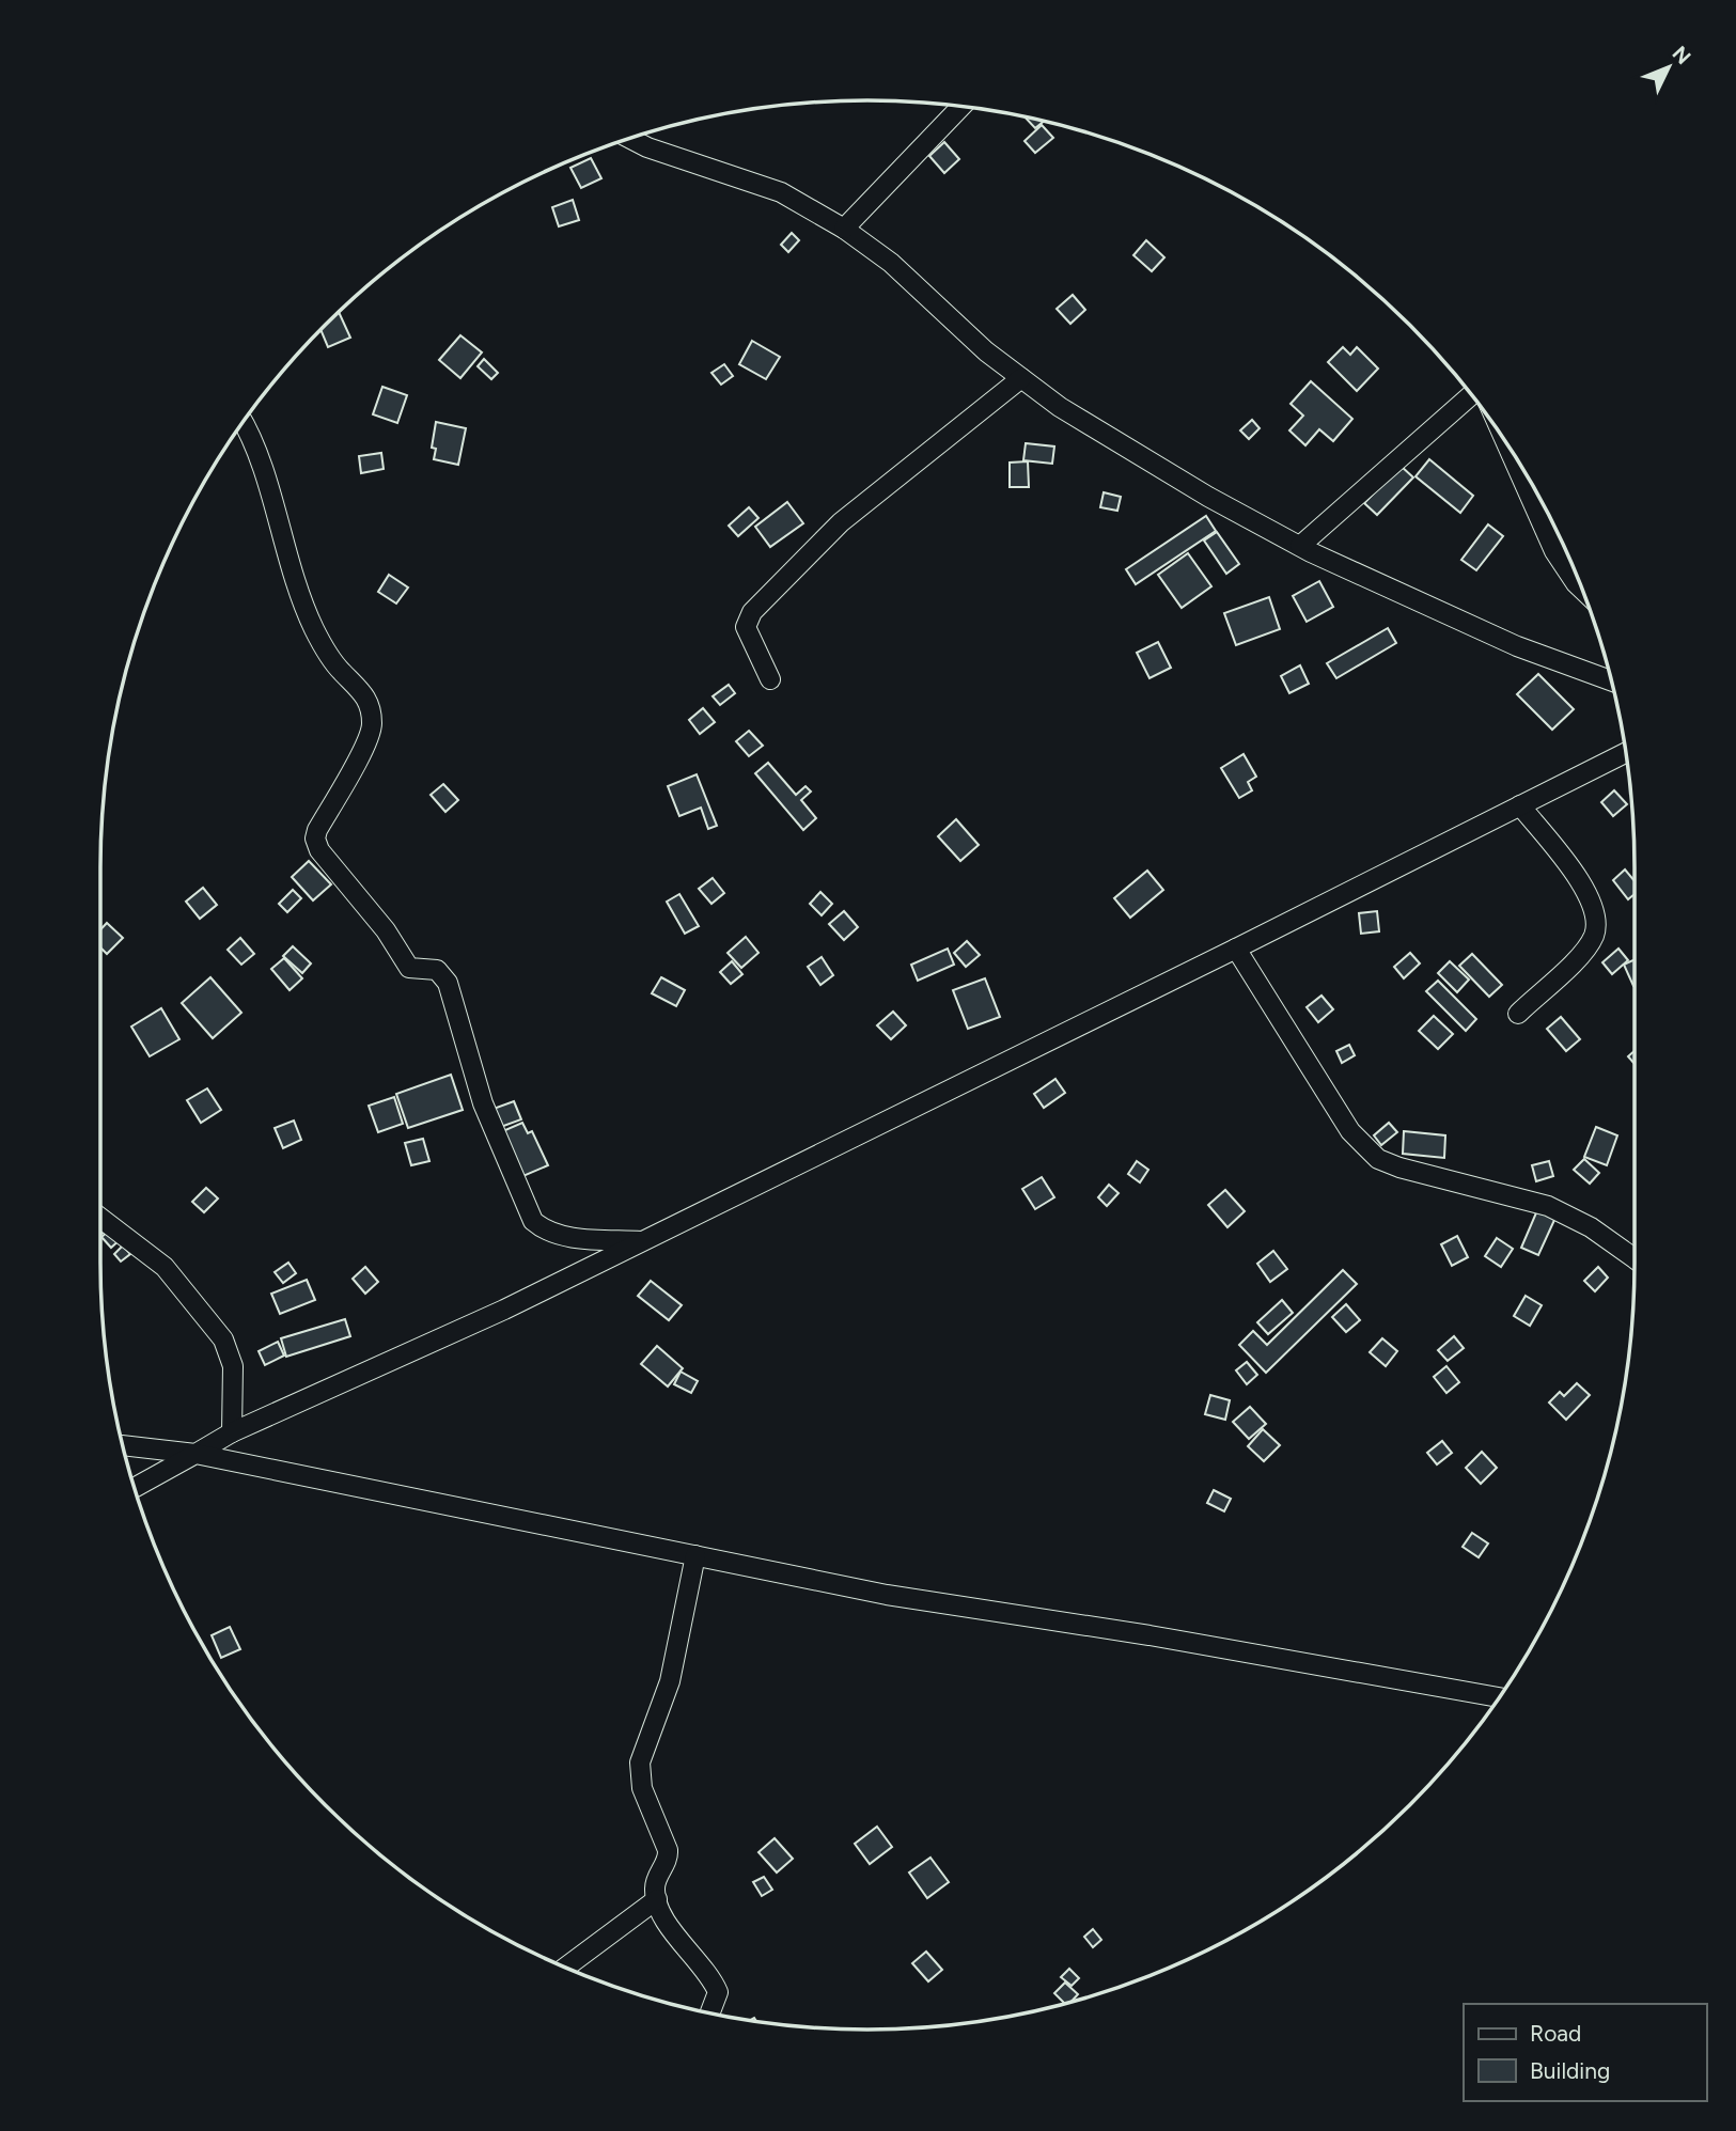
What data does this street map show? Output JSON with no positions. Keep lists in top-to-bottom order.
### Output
{
  "legend": ["Road", "Building"],
  "north": "top right"
}
